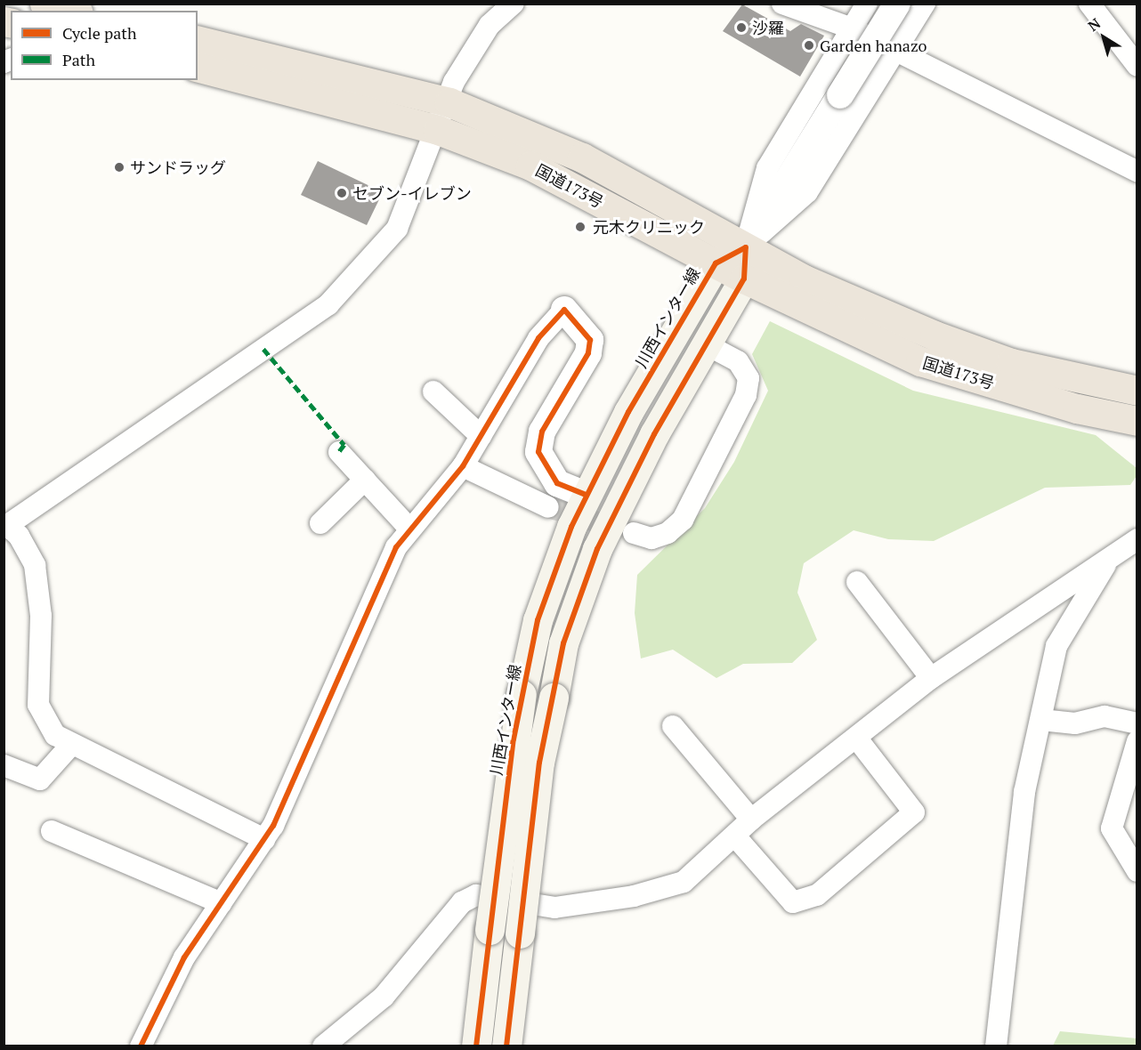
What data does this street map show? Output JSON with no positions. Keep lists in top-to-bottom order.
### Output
{
  "streets": {
    "highway": ["国道173号"],
    "main road": ["川西インター線"]
  },
  "crossings": [
    ["国道173号", "川西インター線"]
  ],
  "places": [
    "沙羅",
    "Garden hanazo",
    "サンドラッグ",
    "セブン-イレブン",
    "元木クリニック"
  ],
  "legend": ["Cycle path", "Path"],
  "north": "top left"
}
